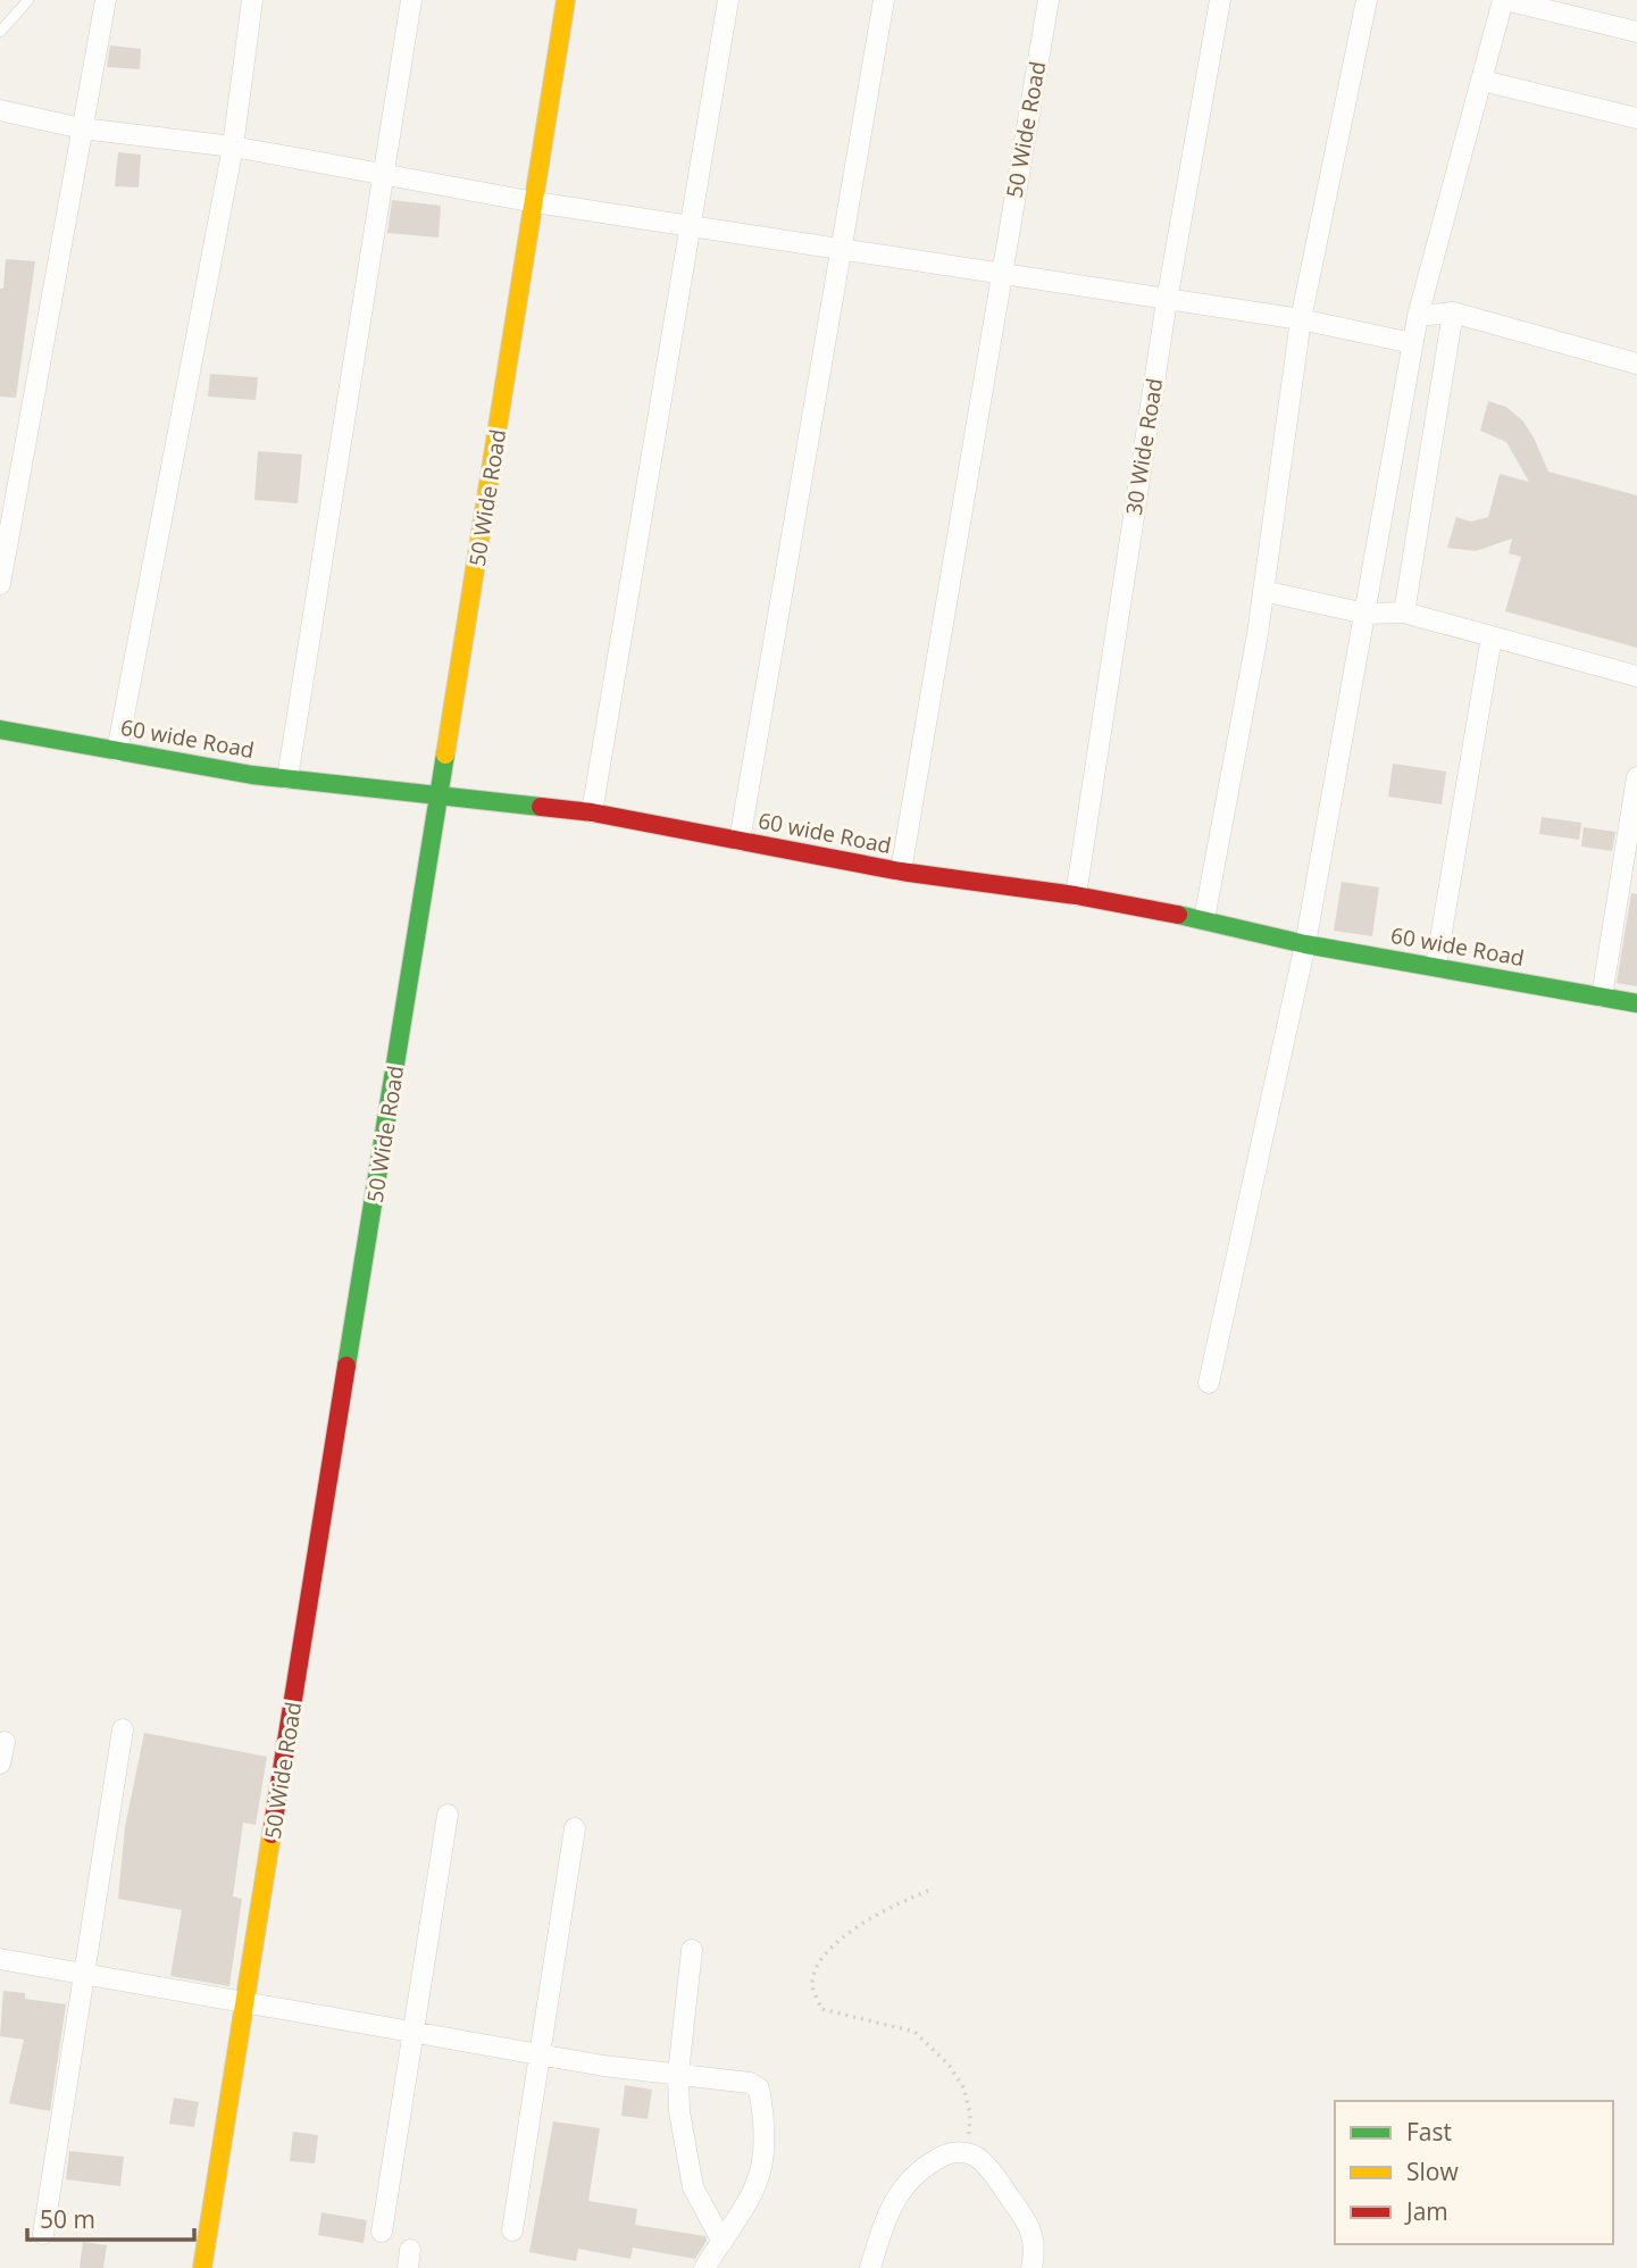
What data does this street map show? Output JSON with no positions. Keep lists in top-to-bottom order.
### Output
{
  "streets": {
    "street": ["50 Wide Road", "30 Wide Road", "60 wide Road"]
  },
  "crossings": [
    ["50 Wide Road", "60 wide Road"],
    ["30 Wide Road", "60 wide Road"]
  ],
  "legend": ["Fast", "Slow", "Jam"],
  "scale_bar": "50 m"
}
